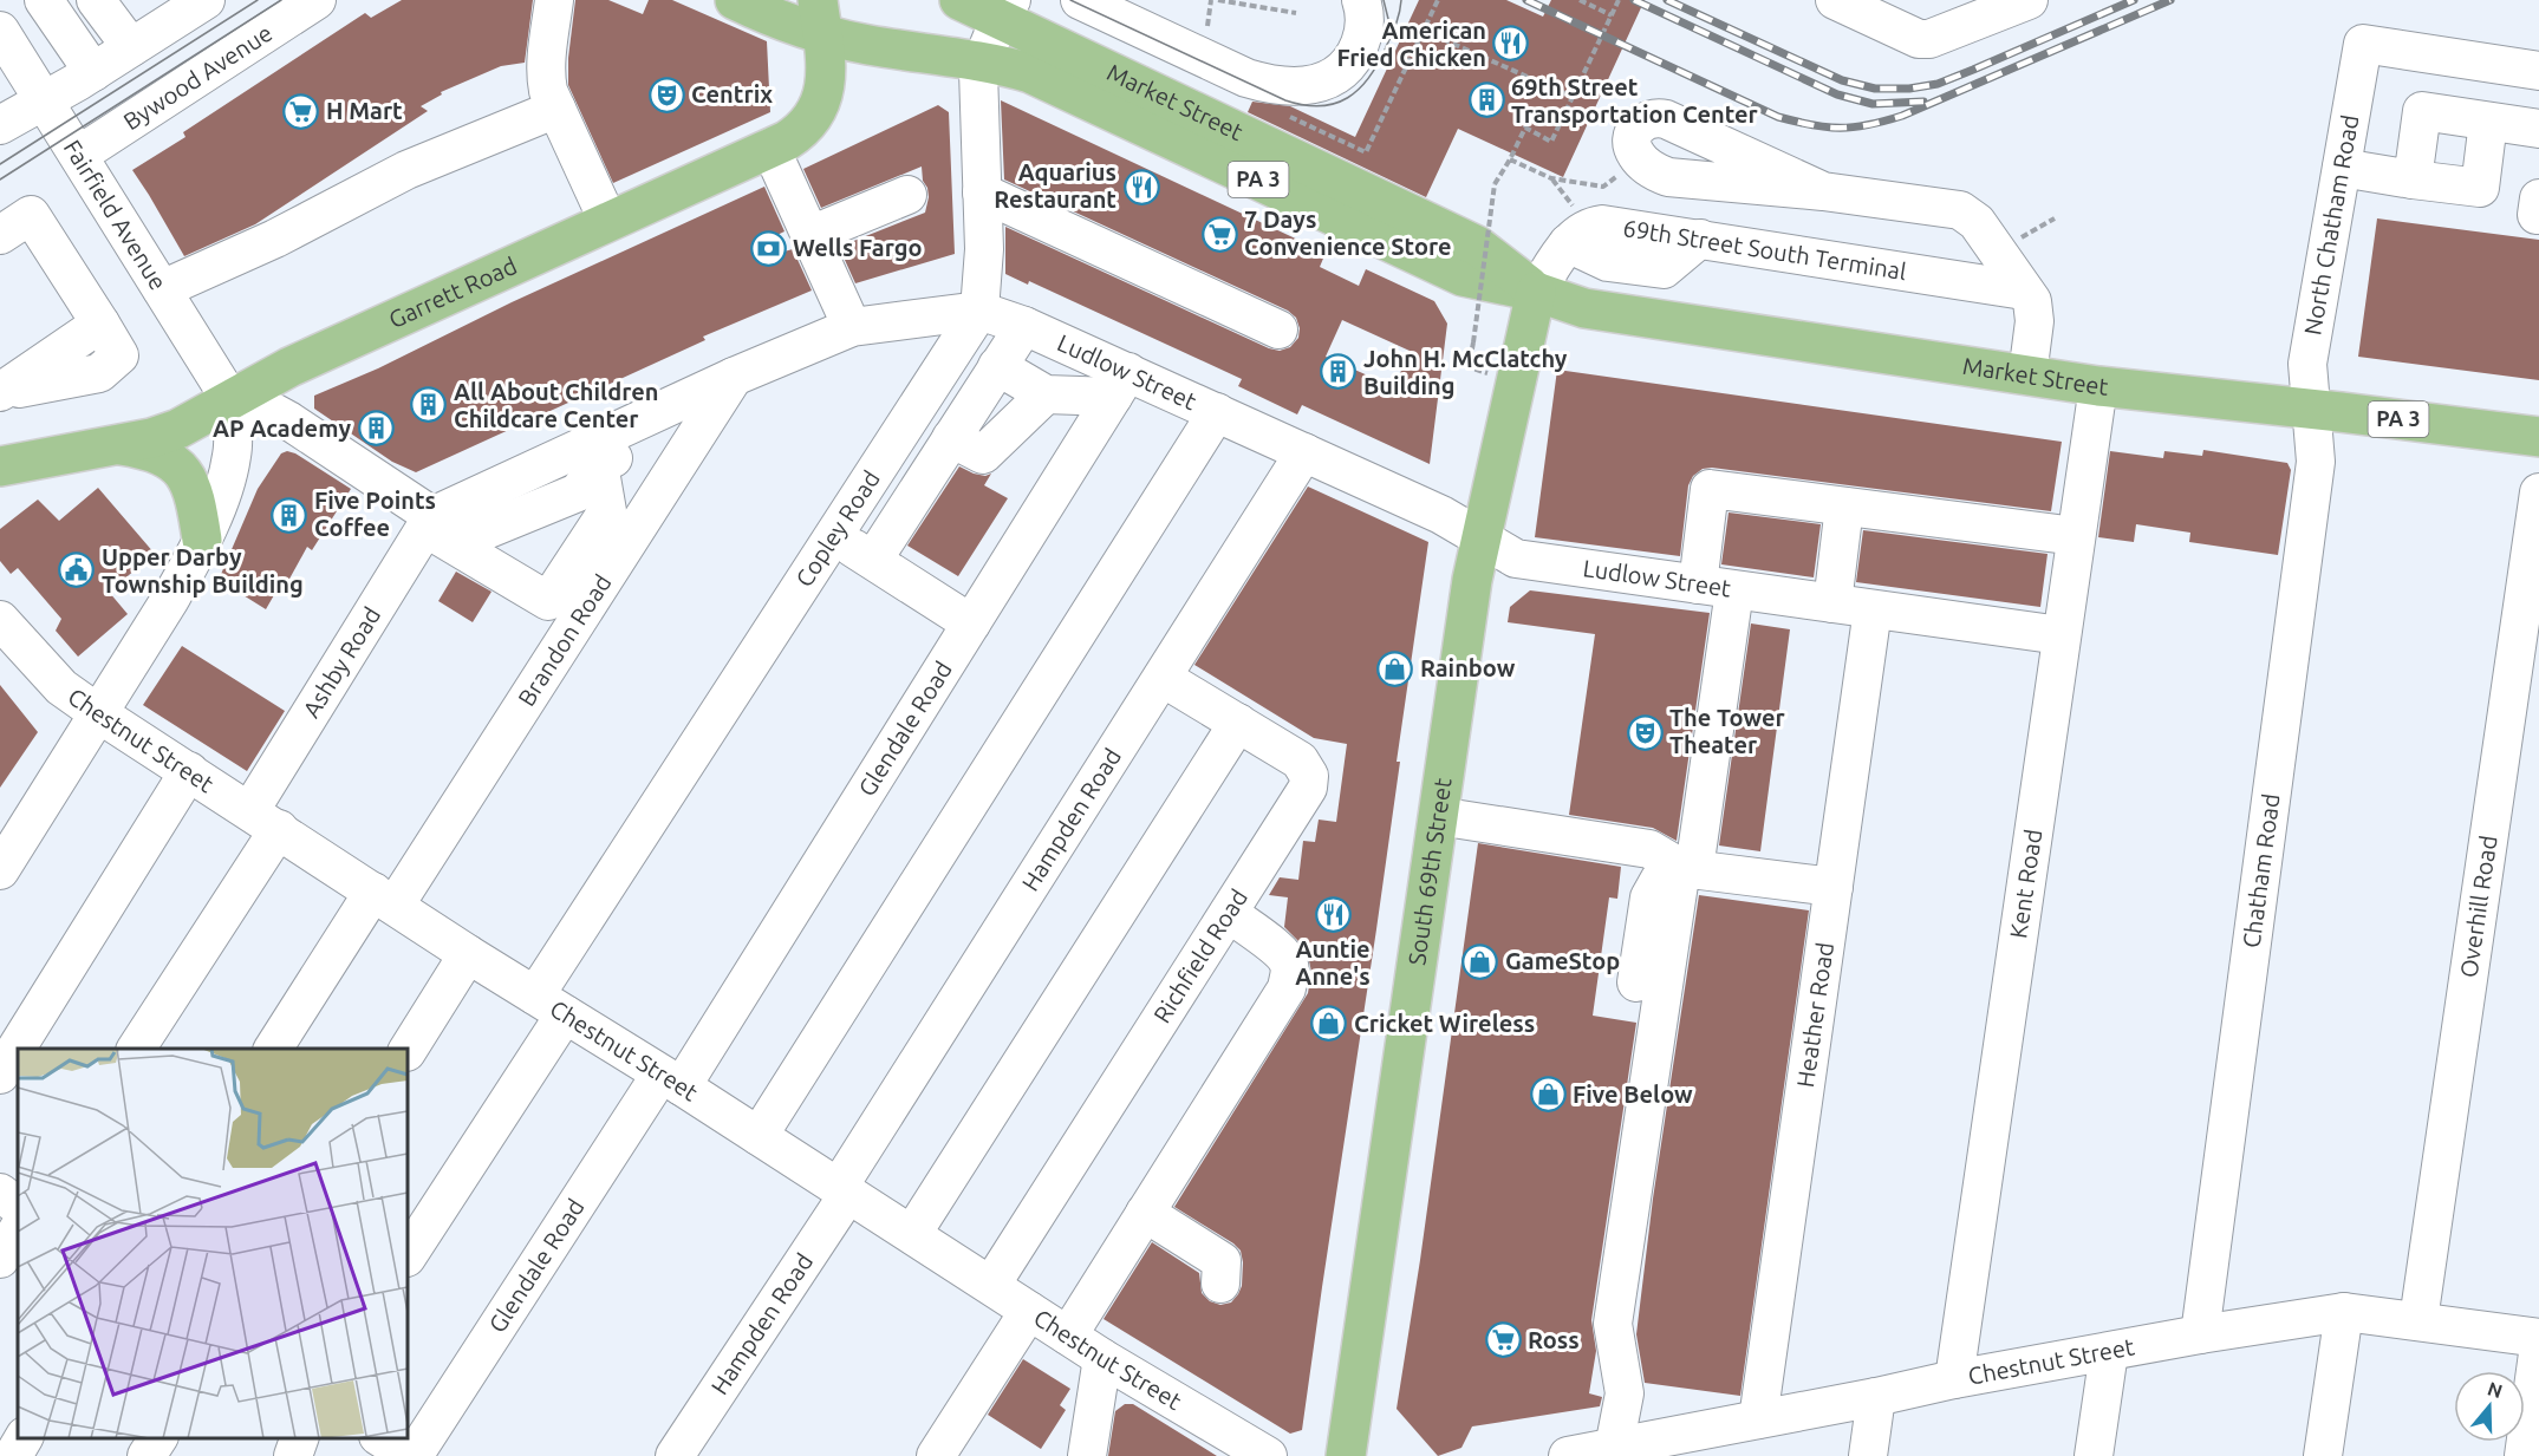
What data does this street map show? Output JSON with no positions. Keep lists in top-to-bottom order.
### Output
{
  "streets": {
    "main road": [
      "Market Street",
      "PA 3",
      "Garrett Road",
      "South 69th Street"
    ],
    "street": [
      "Bywood Avenue",
      "Fairfield Avenue",
      "North Chatham Road",
      "69th Street South Terminal",
      "Ludlow Street",
      "Copley Road",
      "Brandon Road",
      "Ashby Road",
      "Glendale Road",
      "Chestnut Street",
      "Hampden Road",
      "Chatham Road",
      "Kent Road",
      "Overhill Road",
      "Richfield Road",
      "Heather Road"
    ]
  },
  "crossings": [
    ["Bywood Avenue", "Fairfield Avenue"],
    ["Market Street", "PA 3"],
    ["Market Street", "North Chatham Road"],
    ["Market Street", "69th Street South Terminal"],
    ["Market Street", "Copley Road"],
    ["Market Street", "South 69th Street"],
    ["Market Street", "Chatham Road"],
    ["Market Street", "Kent Road"],
    ["PA 3", "Garrett Road"],
    ["PA 3", "Copley Road"],
    ["Fairfield Avenue", "Garrett Road"],
    ["North Chatham Road", "Chatham Road"],
    ["69th Street South Terminal", "South 69th Street"],
    ["Ludlow Street", "Copley Road"],
    ["Ludlow Street", "Brandon Road"],
    ["Ludlow Street", "Ashby Road"],
    ["Ludlow Street", "Glendale Road"],
    ["Ludlow Street", "Hampden Road"],
    ["Ludlow Street", "South 69th Street"],
    ["Ludlow Street", "Kent Road"],
    ["Ludlow Street", "Heather Road"],
    ["Copley Road", "Chestnut Street"],
    ["Brandon Road", "Chestnut Street"],
    ["Ashby Road", "Chestnut Street"],
    ["Glendale Road", "Chestnut Street"],
    ["Chestnut Street", "Hampden Road"],
    ["Chestnut Street", "Chatham Road"],
    ["Chestnut Street", "Kent Road"],
    ["Chestnut Street", "Overhill Road"],
    ["Chestnut Street", "Richfield Road"],
    ["Chestnut Street", "Heather Road"],
    ["Hampden Road", "Richfield Road"]
  ],
  "places": {
    "restaurant": ["American Fried Chicken", "Aquarius Restaurant", "Auntie Anne's"],
    "theatre": ["Centrix", "The Tower Theater"],
    "building": [
      "69th Street Transportation Center",
      "John H. McClatchy Building",
      "All About Children Childcare Center",
      "AP Academy",
      "Five Points Coffee"
    ],
    "supermarket": ["H Mart", "7 Days Convenience Store", "Ross"],
    "bank": ["Wells Fargo"],
    "public building": ["Upper Darby Township Building"],
    "shop": [
      "Rainbow",
      "GameStop",
      "Cricket Wireless",
      "Five Below"
    ]
  },
  "north": "top"
}
